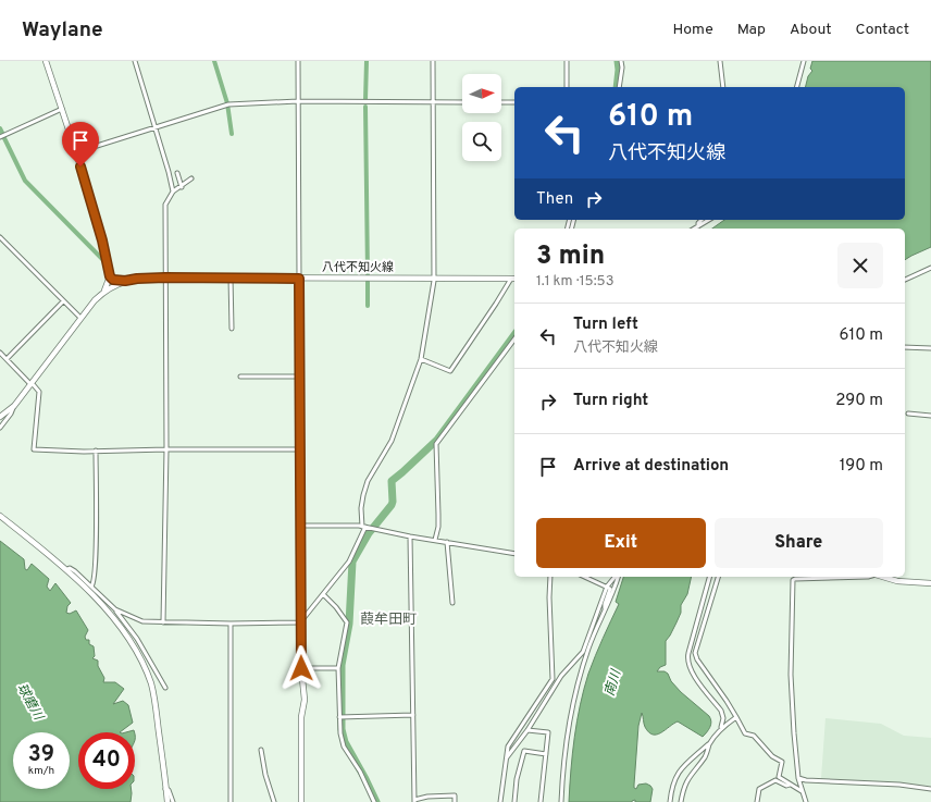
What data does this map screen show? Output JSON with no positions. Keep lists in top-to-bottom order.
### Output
{
  "streets": {
    "street": ["八代不知火線"]
  },
  "districts": ["葭牟田町"],
  "water": ["南川", "球磨川"],
  "north": "right",
  "page": {
    "header": "Waylane",
    "nav": [
      "Home",
      "Map",
      "About",
      "Contact"
    ],
    "turn": ["610 m", "八代不知火線"],
    "then": "Then",
    "heading": ["3 min", "1.1 km · 15:53"],
    "list": [
      {
        "name": "Turn left",
        "note": "八代不知火線",
        "value": "610 m"
      },
      {
        "name": "Turn right",
        "value": "290 m"
      },
      {
        "name": "Arrive at destination",
        "value": "190 m"
      }
    ],
    "buttons": ["Exit", "Share"],
    "speed": "39 km/h",
    "limit": "40"
  }
}
